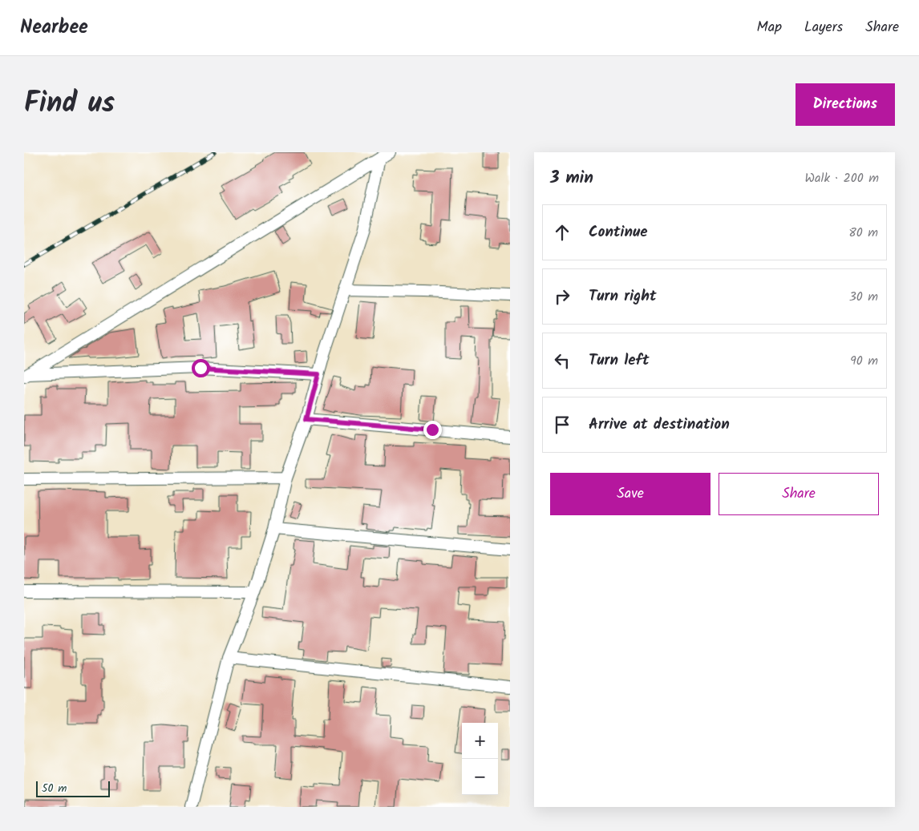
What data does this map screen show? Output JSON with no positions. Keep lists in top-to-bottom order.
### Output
{
  "scale_bar": "50 m",
  "page": {
    "header": "Nearbee",
    "nav": ["Map", "Layers", "Share"],
    "title": "Find us",
    "buttons": [
      "Directions",
      ["Save", "Share"]
    ],
    "heading": ["3 min", "Walk · 200 m"],
    "list": [
      ["Continue", "80 m"],
      ["Turn right", "30 m"],
      ["Turn left", "90 m"],
      "Arrive at destination"
    ],
    "map_buttons": ["+", "−"],
    "scale": "50 m"
  }
}
